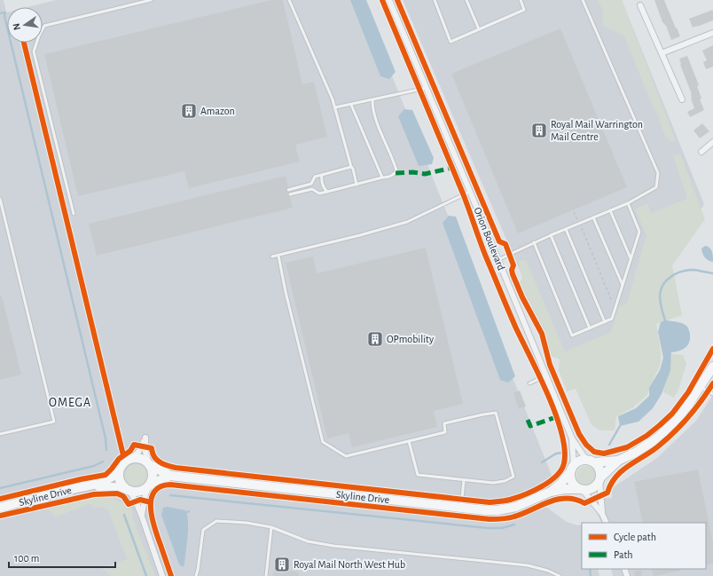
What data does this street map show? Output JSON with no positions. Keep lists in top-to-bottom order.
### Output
{
  "streets": {
    "main road": ["Skyline Drive"],
    "street": ["Orion Boulevard"]
  },
  "crossings": [
    ["Orion Boulevard", "Skyline Drive"]
  ],
  "districts": ["OMEGA"],
  "places": {
    "building": [
      "Amazon",
      "Royal Mail Warrington Mail Centre",
      "OPmobility",
      "Royal Mail North West Hub"
    ]
  },
  "legend": ["Cycle path", "Path"],
  "scale_bar": "100 m",
  "north": "left"
}
